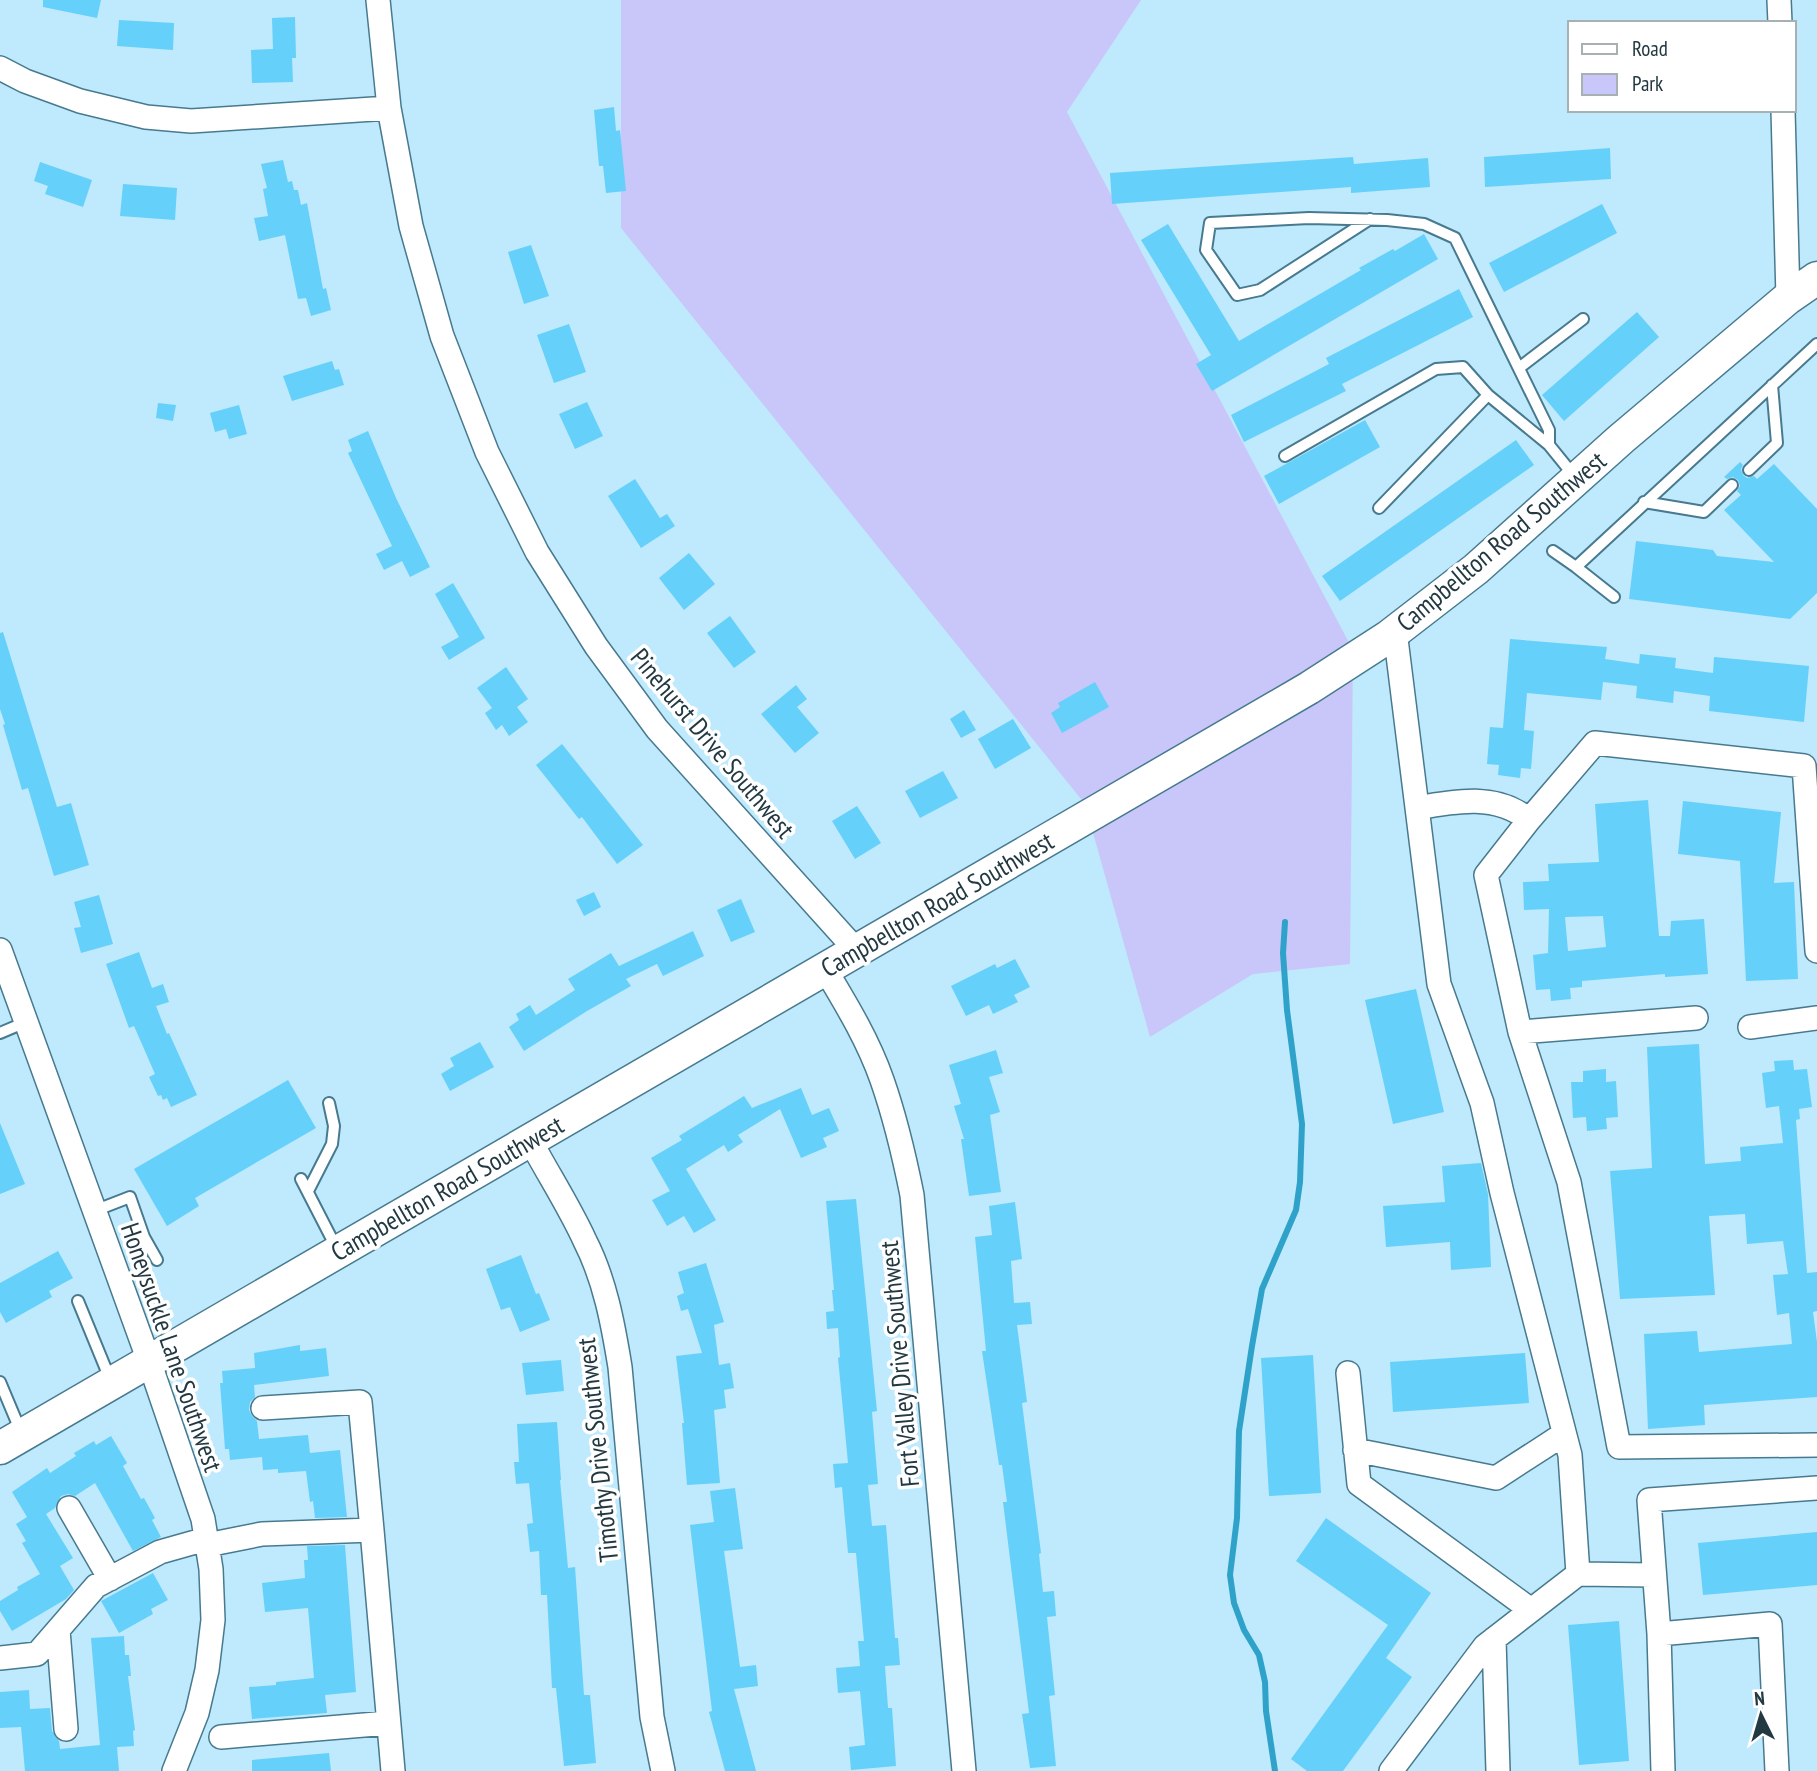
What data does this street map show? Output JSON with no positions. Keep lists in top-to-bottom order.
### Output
{
  "streets": {
    "main road": ["Campbellton Road Southwest"],
    "street": [
      "Pinehurst Drive Southwest",
      "Honeysuckle Lane Southwest",
      "Fort Valley Drive Southwest",
      "Timothy Drive Southwest"
    ]
  },
  "crossings": [
    ["Campbellton Road Southwest", "Pinehurst Drive Southwest"],
    ["Campbellton Road Southwest", "Honeysuckle Lane Southwest"],
    ["Campbellton Road Southwest", "Fort Valley Drive Southwest"],
    ["Campbellton Road Southwest", "Timothy Drive Southwest"]
  ],
  "legend": ["Road", "Park"],
  "north": "top"
}
